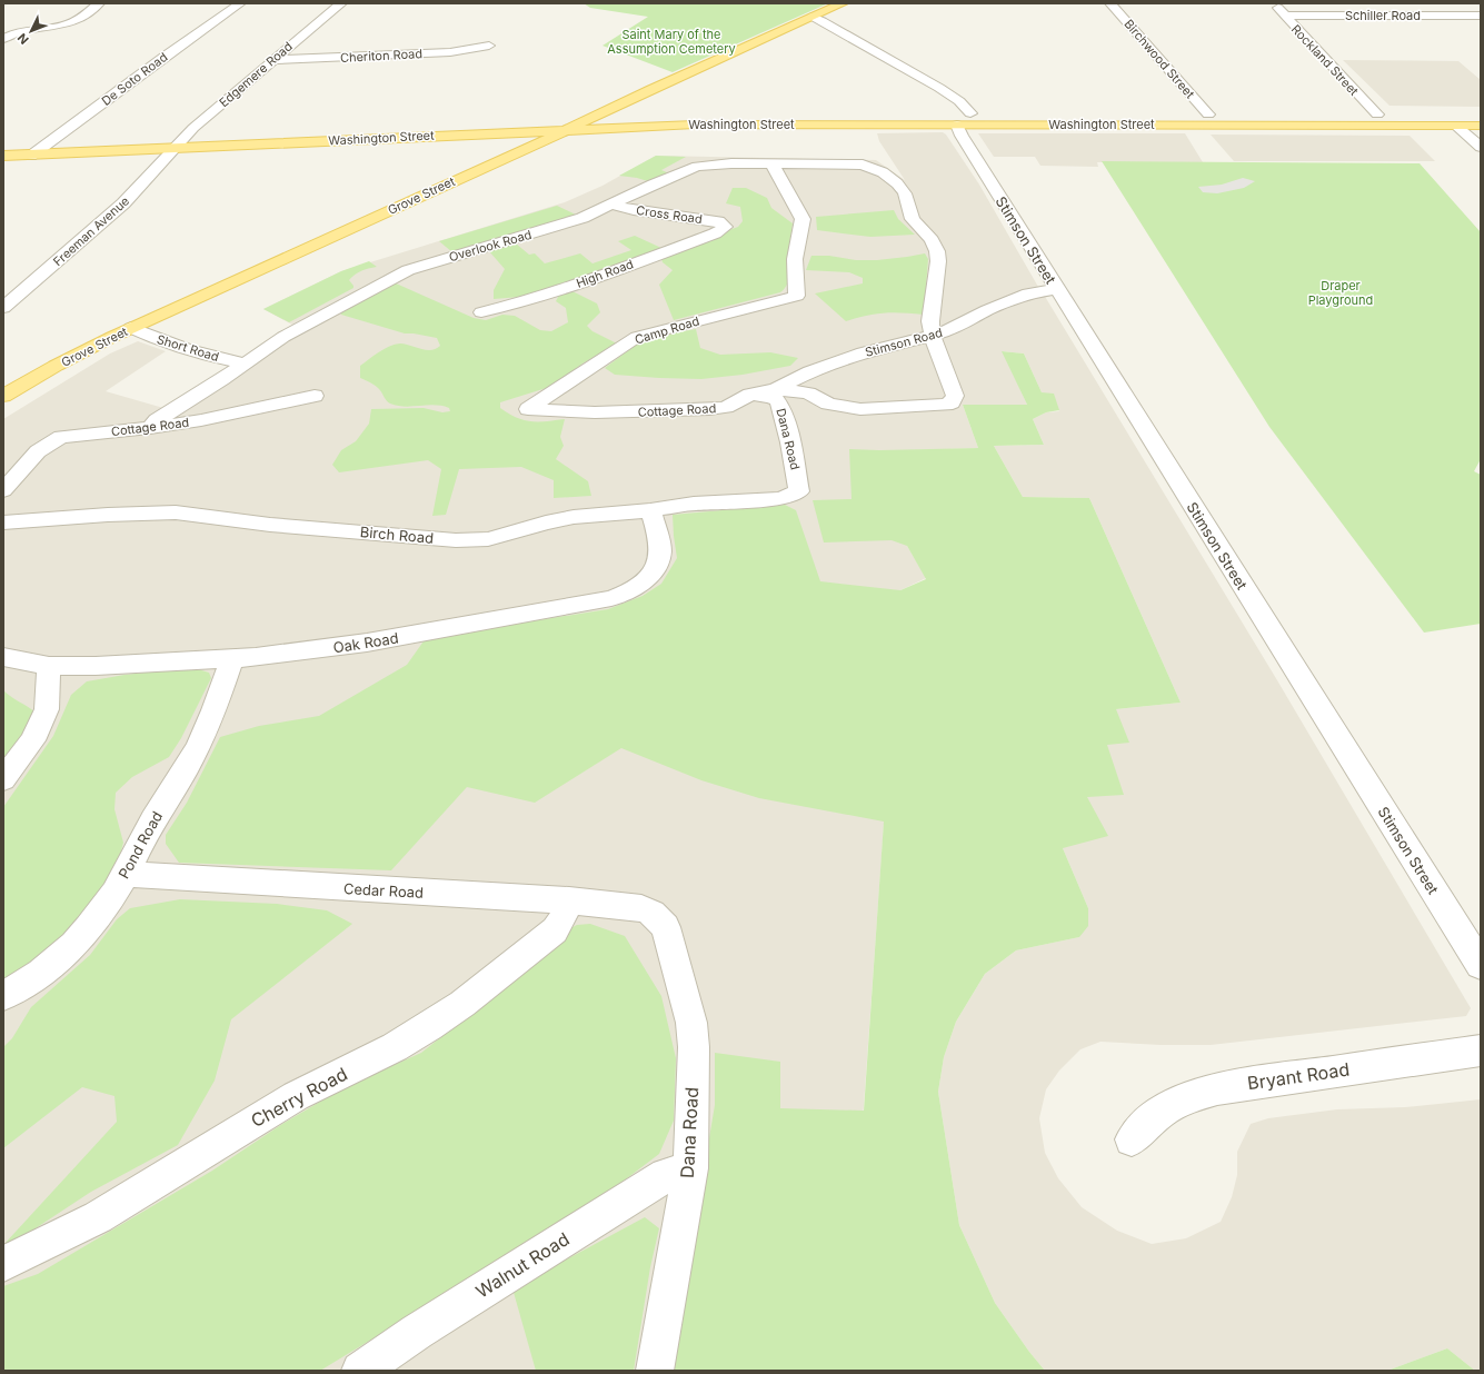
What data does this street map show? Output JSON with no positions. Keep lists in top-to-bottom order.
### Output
{
  "streets": {
    "main road": ["Washington Street", "Grove Street"],
    "street": [
      "Schiller Road",
      "Cheriton Road",
      "Birchwood Street",
      "Rockland Street",
      "Edgemere Road",
      "De Soto Road",
      "Cross Road",
      "Freeman Avenue",
      "Stimson Street",
      "Overlook Road",
      "High Road",
      "Camp Road",
      "Stimson Road",
      "Short Road",
      "Cottage Road",
      "Dana Road",
      "Birch Road",
      "Oak Road",
      "Pond Road",
      "Cedar Road",
      "Bryant Road",
      "Cherry Road",
      "Walnut Road"
    ]
  },
  "crossings": [
    ["Schiller Road", "Rockland Street"],
    ["Cheriton Road", "Edgemere Road"],
    ["Birchwood Street", "Washington Street"],
    ["Rockland Street", "Washington Street"],
    ["Edgemere Road", "Washington Street"],
    ["Edgemere Road", "Freeman Avenue"],
    ["De Soto Road", "Washington Street"],
    ["Washington Street", "Grove Street"],
    ["Washington Street", "Freeman Avenue"],
    ["Washington Street", "Stimson Street"],
    ["Grove Street", "Stimson Street"],
    ["Grove Street", "Short Road"],
    ["Cross Road", "Overlook Road"],
    ["Cross Road", "High Road"],
    ["Stimson Street", "Stimson Road"],
    ["Overlook Road", "Camp Road"],
    ["Overlook Road", "Stimson Road"],
    ["Overlook Road", "Short Road"],
    ["Overlook Road", "Cottage Road"],
    ["Camp Road", "Cottage Road"],
    ["Stimson Road", "Cottage Road"],
    ["Cottage Road", "Dana Road"],
    ["Dana Road", "Birch Road"],
    ["Dana Road", "Cedar Road"],
    ["Dana Road", "Walnut Road"],
    ["Birch Road", "Oak Road"],
    ["Oak Road", "Pond Road"],
    ["Pond Road", "Cedar Road"],
    ["Cedar Road", "Cherry Road"]
  ],
  "parks": ["Saint Mary of the Assumption Cemetery", "Draper Playground"],
  "north": "bottom left"
}
